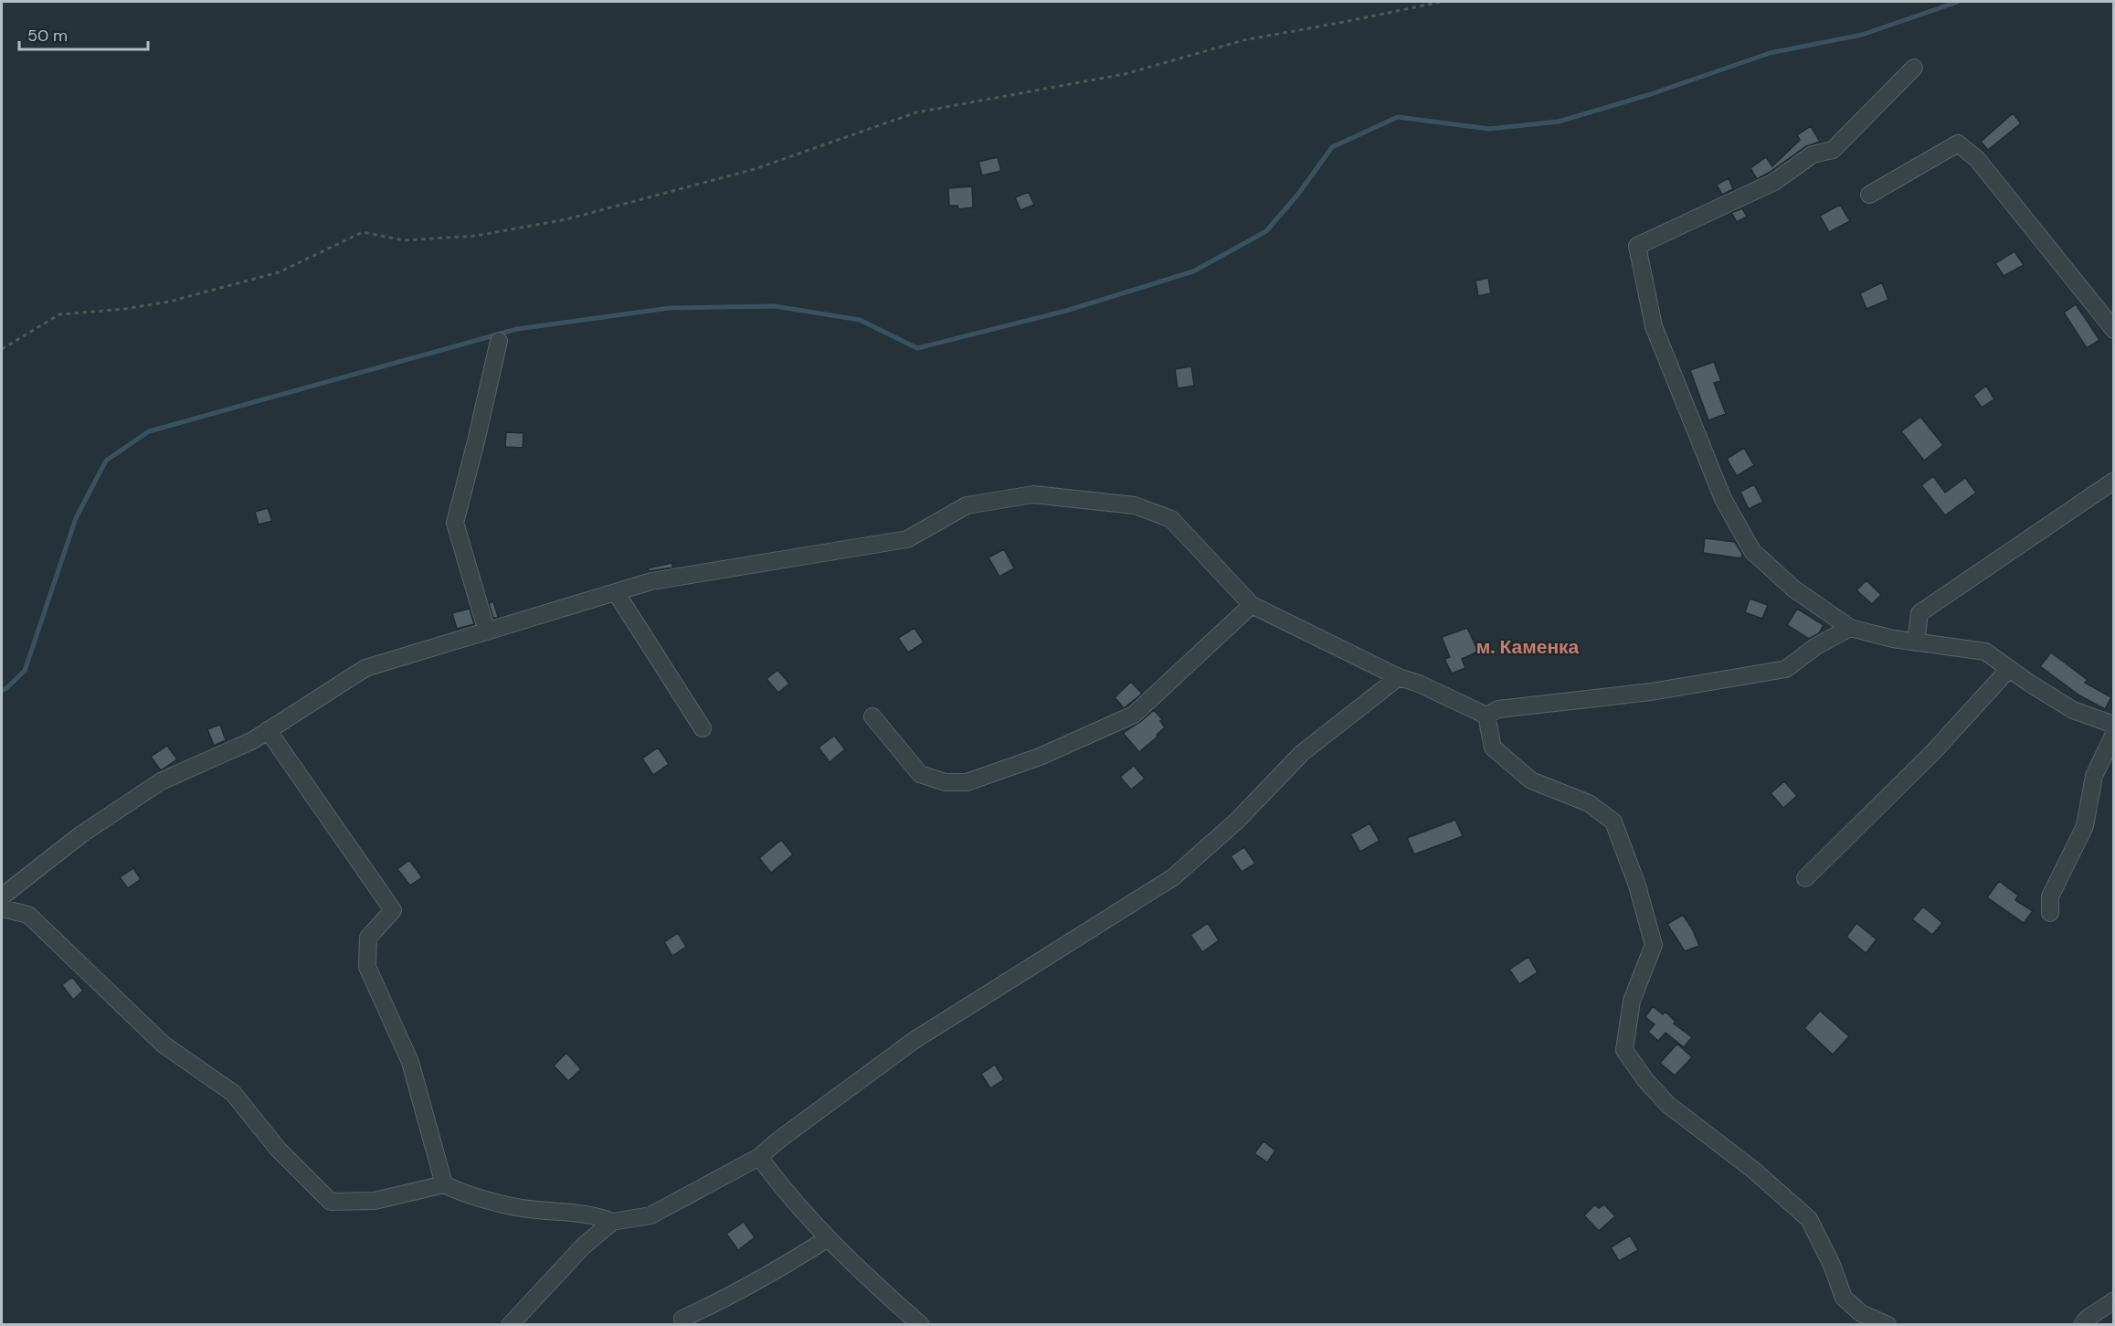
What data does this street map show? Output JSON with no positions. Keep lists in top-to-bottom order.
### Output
{
  "districts": ["м. Каменка"],
  "scale_bar": "50 m"
}
